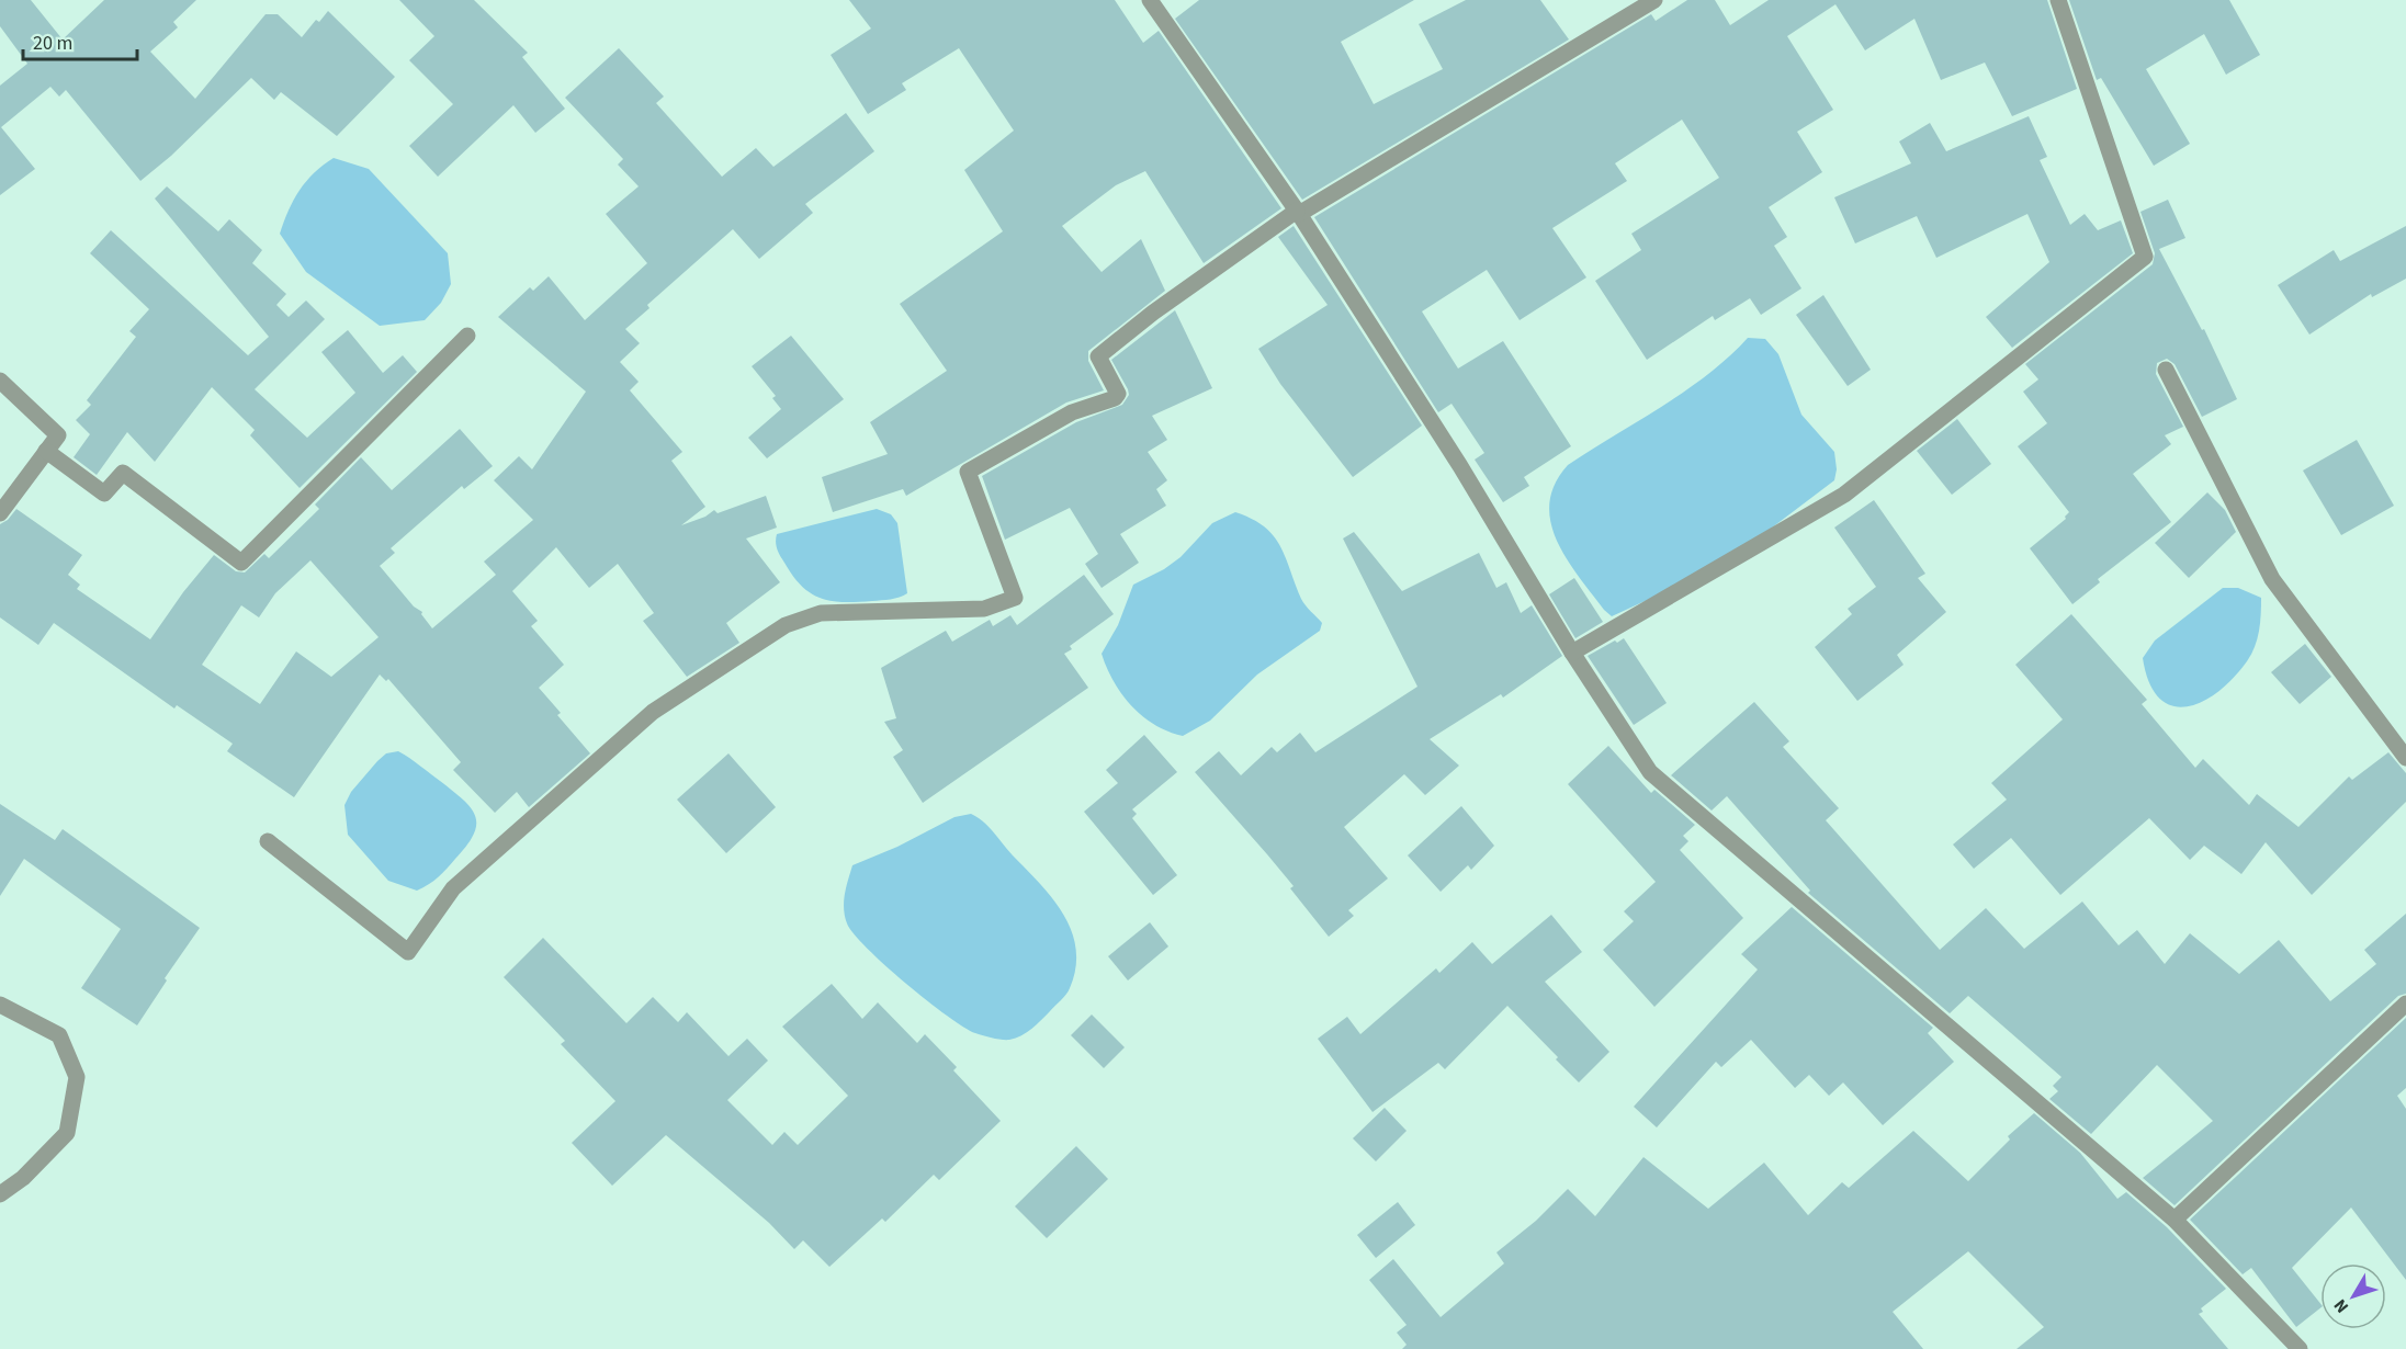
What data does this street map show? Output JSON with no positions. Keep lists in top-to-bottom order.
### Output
{
  "scale_bar": "20 m",
  "north": "bottom left"
}
